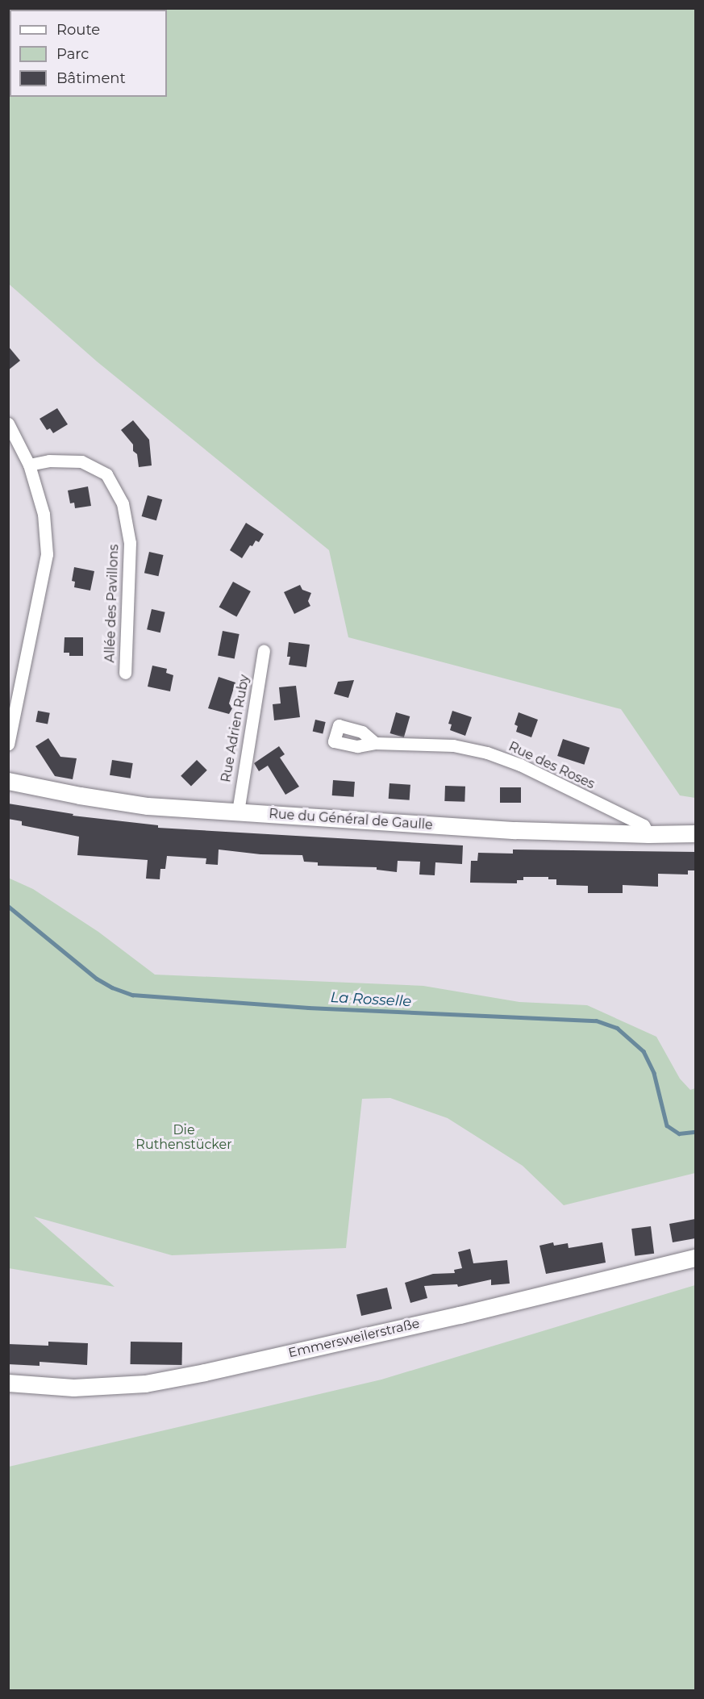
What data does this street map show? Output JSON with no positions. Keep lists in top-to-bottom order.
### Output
{
  "streets": {
    "main road": ["Rue du Général de Gaulle", "Emmersweilerstraße"],
    "street": ["Allée des Pavillons", "Rue Adrien Ruby", "Rue des Roses"]
  },
  "crossings": [
    ["Rue Adrien Ruby", "Rue du Général de Gaulle"],
    ["Rue des Roses", "Rue du Général de Gaulle"]
  ],
  "water": ["La Rosselle"],
  "parks": ["Die Ruthenstücker"],
  "legend": ["Route", "Parc", "Bâtiment"]
}
